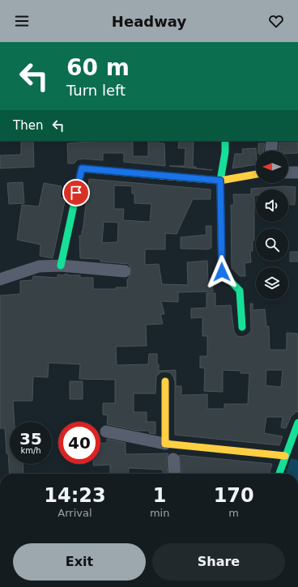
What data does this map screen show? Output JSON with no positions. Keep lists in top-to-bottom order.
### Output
{
  "north": "left",
  "page": {
    "header": "Headway",
    "turn": ["60 m", "Turn left"],
    "then": "Then",
    "speed": "35 km/h",
    "limit": "40",
    "eta": [
      "14:23",
      "Arrival",
      "1",
      "min",
      "170",
      "m"
    ],
    "buttons": ["Exit", "Share"]
  }
}
